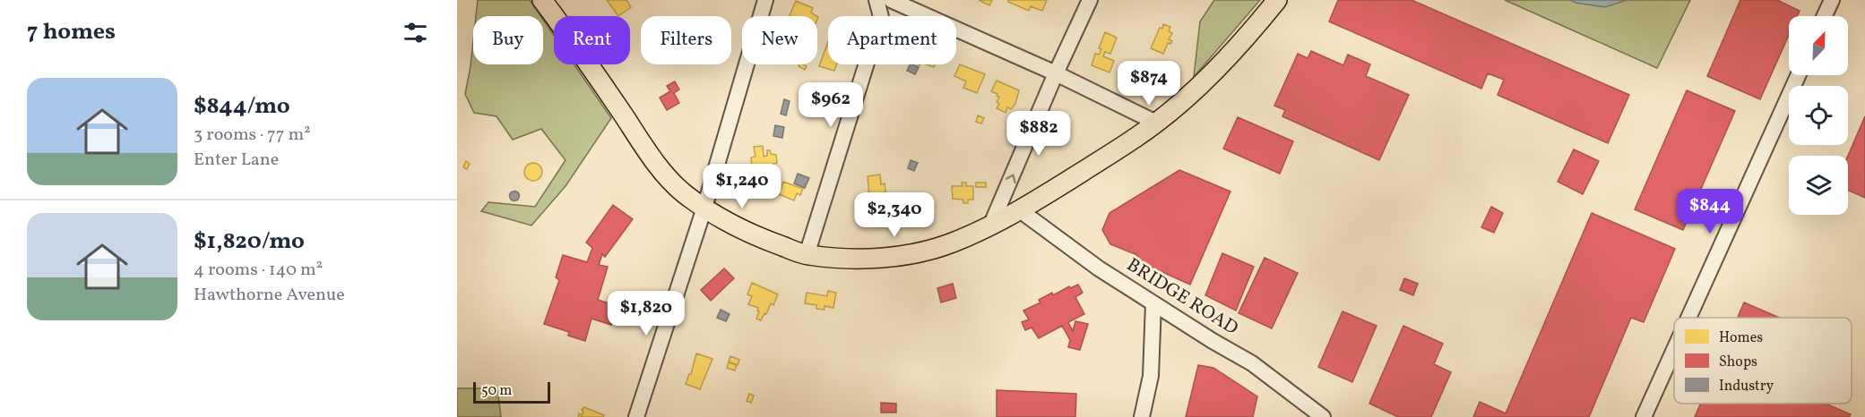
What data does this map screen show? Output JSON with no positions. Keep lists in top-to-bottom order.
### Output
{
  "streets": {
    "street": ["BRIDGE ROAD"]
  },
  "legend": ["Homes", "Shops", "Industry"],
  "scale_bar": "50 m",
  "north": "top right",
  "page": {
    "heading": "7 homes",
    "chip": [
      "Buy",
      "Rent",
      "Filters",
      "New",
      "Apartment"
    ],
    "price": [
      "$874",
      "$962",
      "$882",
      "$1,240",
      "$844",
      "$2,340",
      "$1,820"
    ],
    "list": [
      {
        "name": "$844/mo",
        "note": "3 rooms · 77 m² · Enter Lane"
      },
      {
        "name": "$1,820/mo",
        "note": "4 rooms · 140 m² · Hawthorne Avenue"
      }
    ],
    "scale": "50 m"
  }
}
